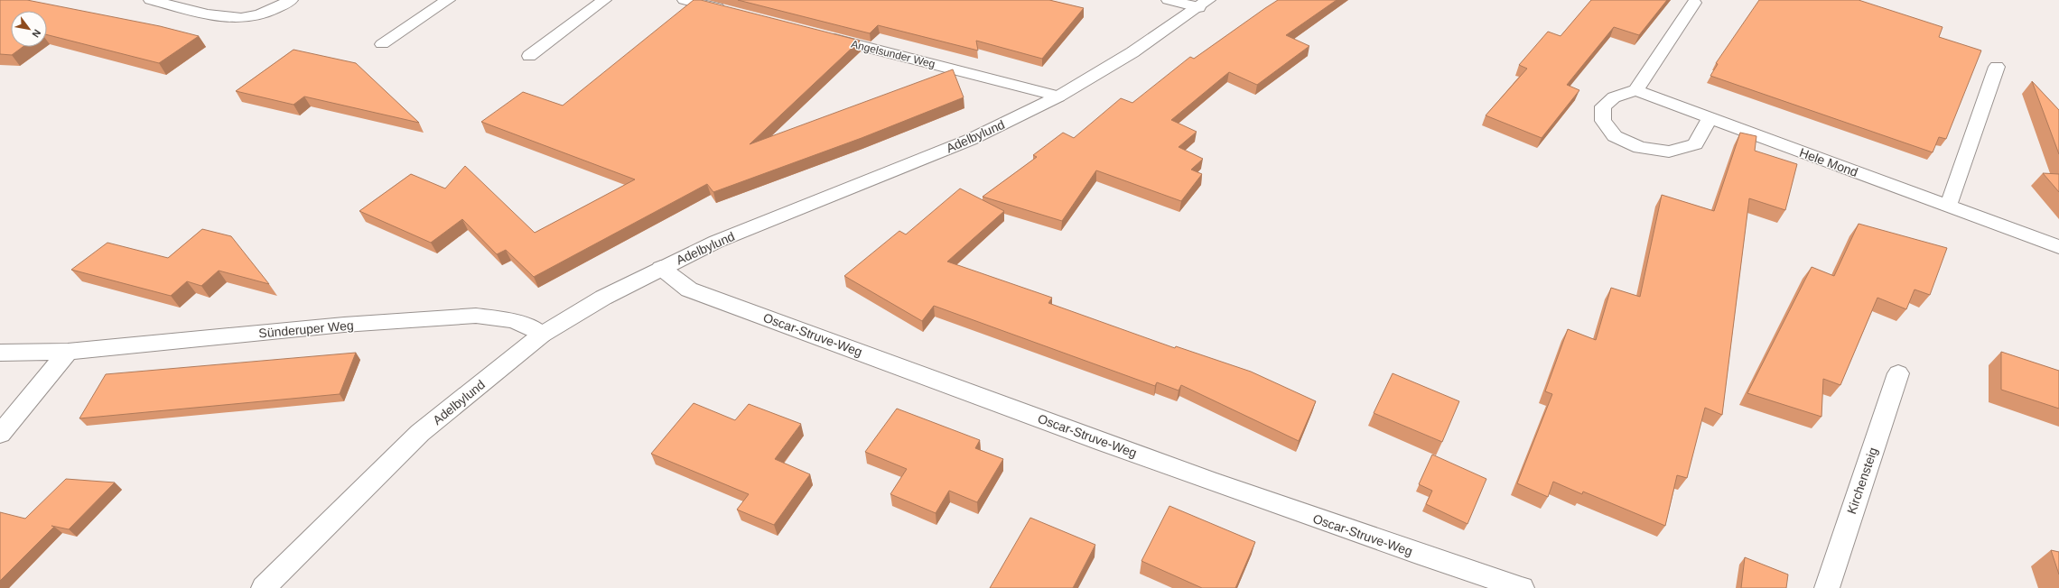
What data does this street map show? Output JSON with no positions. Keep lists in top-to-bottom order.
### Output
{
  "streets": {
    "street": [
      "Angelsunder Weg",
      "Adelbylund",
      "Hele Mond",
      "Sünderuper Weg",
      "Oscar-Struve-Weg",
      "Kirchensteig"
    ]
  },
  "crossings": [
    ["Angelsunder Weg", "Adelbylund"],
    ["Adelbylund", "Sünderuper Weg"],
    ["Adelbylund", "Oscar-Struve-Weg"]
  ],
  "north": "bottom right"
}
